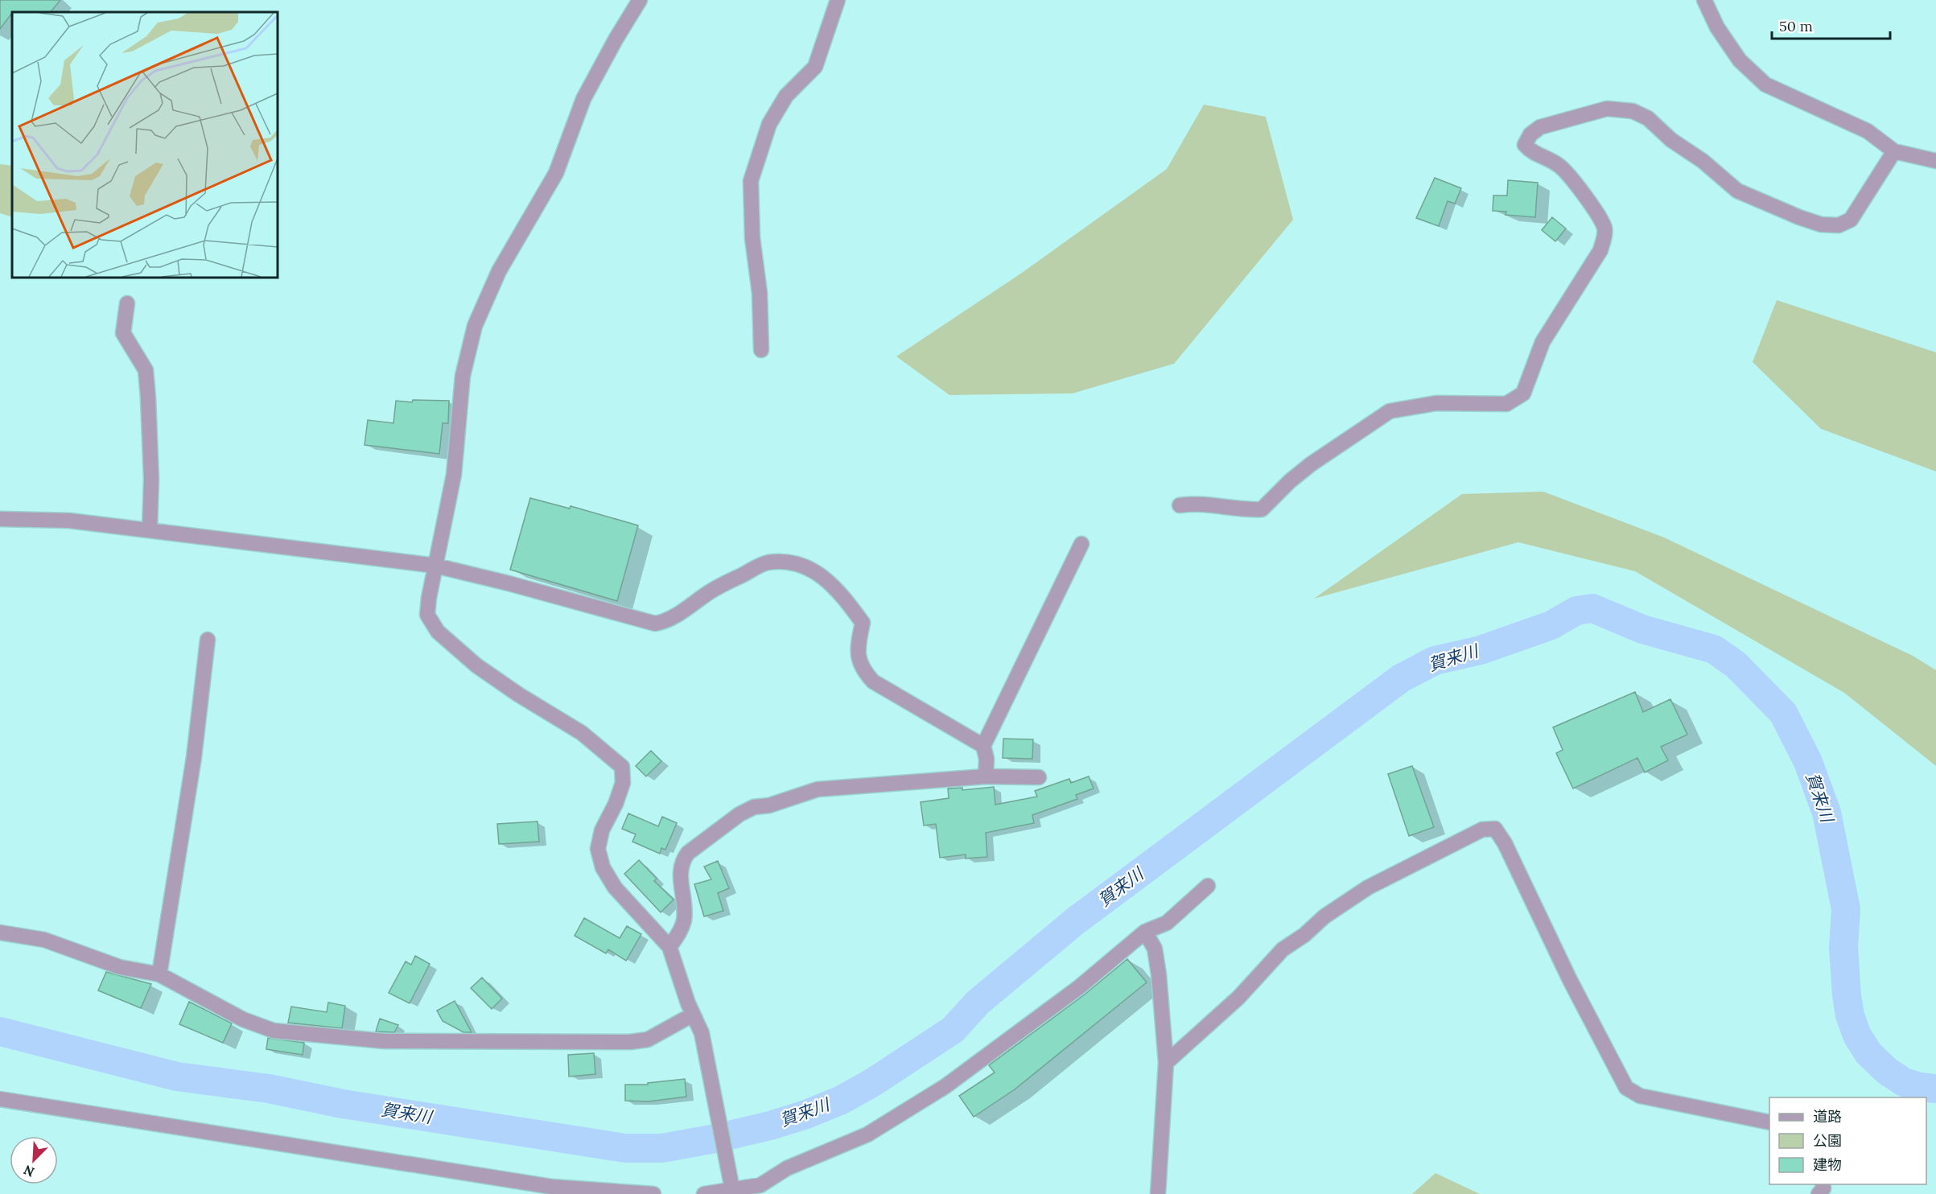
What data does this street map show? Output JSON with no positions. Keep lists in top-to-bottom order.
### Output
{
  "water": ["賀来川"],
  "legend": ["道路", "公園", "建物"],
  "scale_bar": "50 m",
  "north": "bottom left"
}
